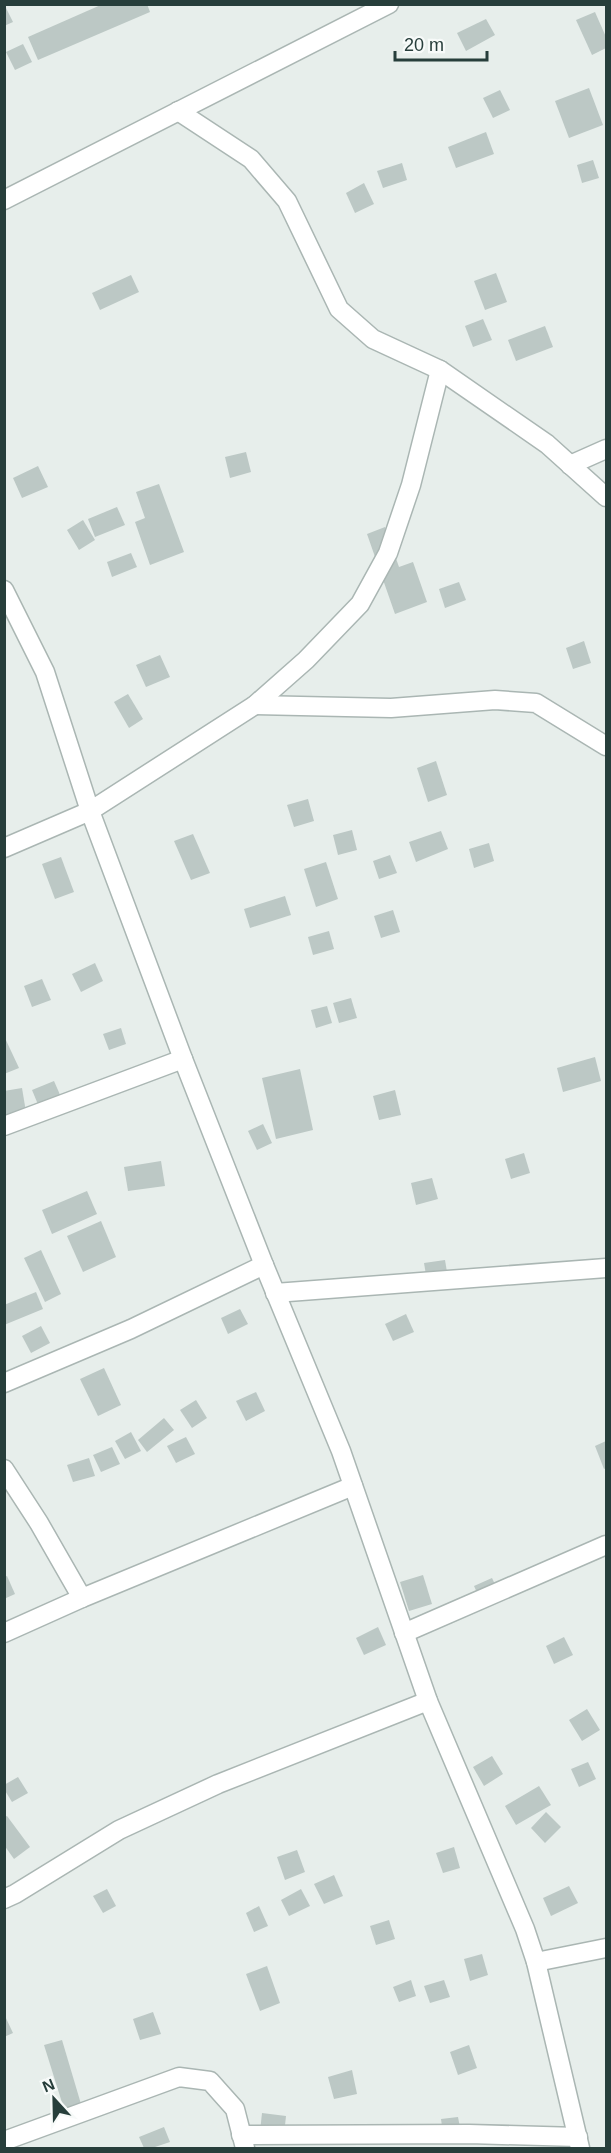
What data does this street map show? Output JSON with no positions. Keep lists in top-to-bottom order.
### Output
{
  "scale_bar": "20 m",
  "north": "top"
}
